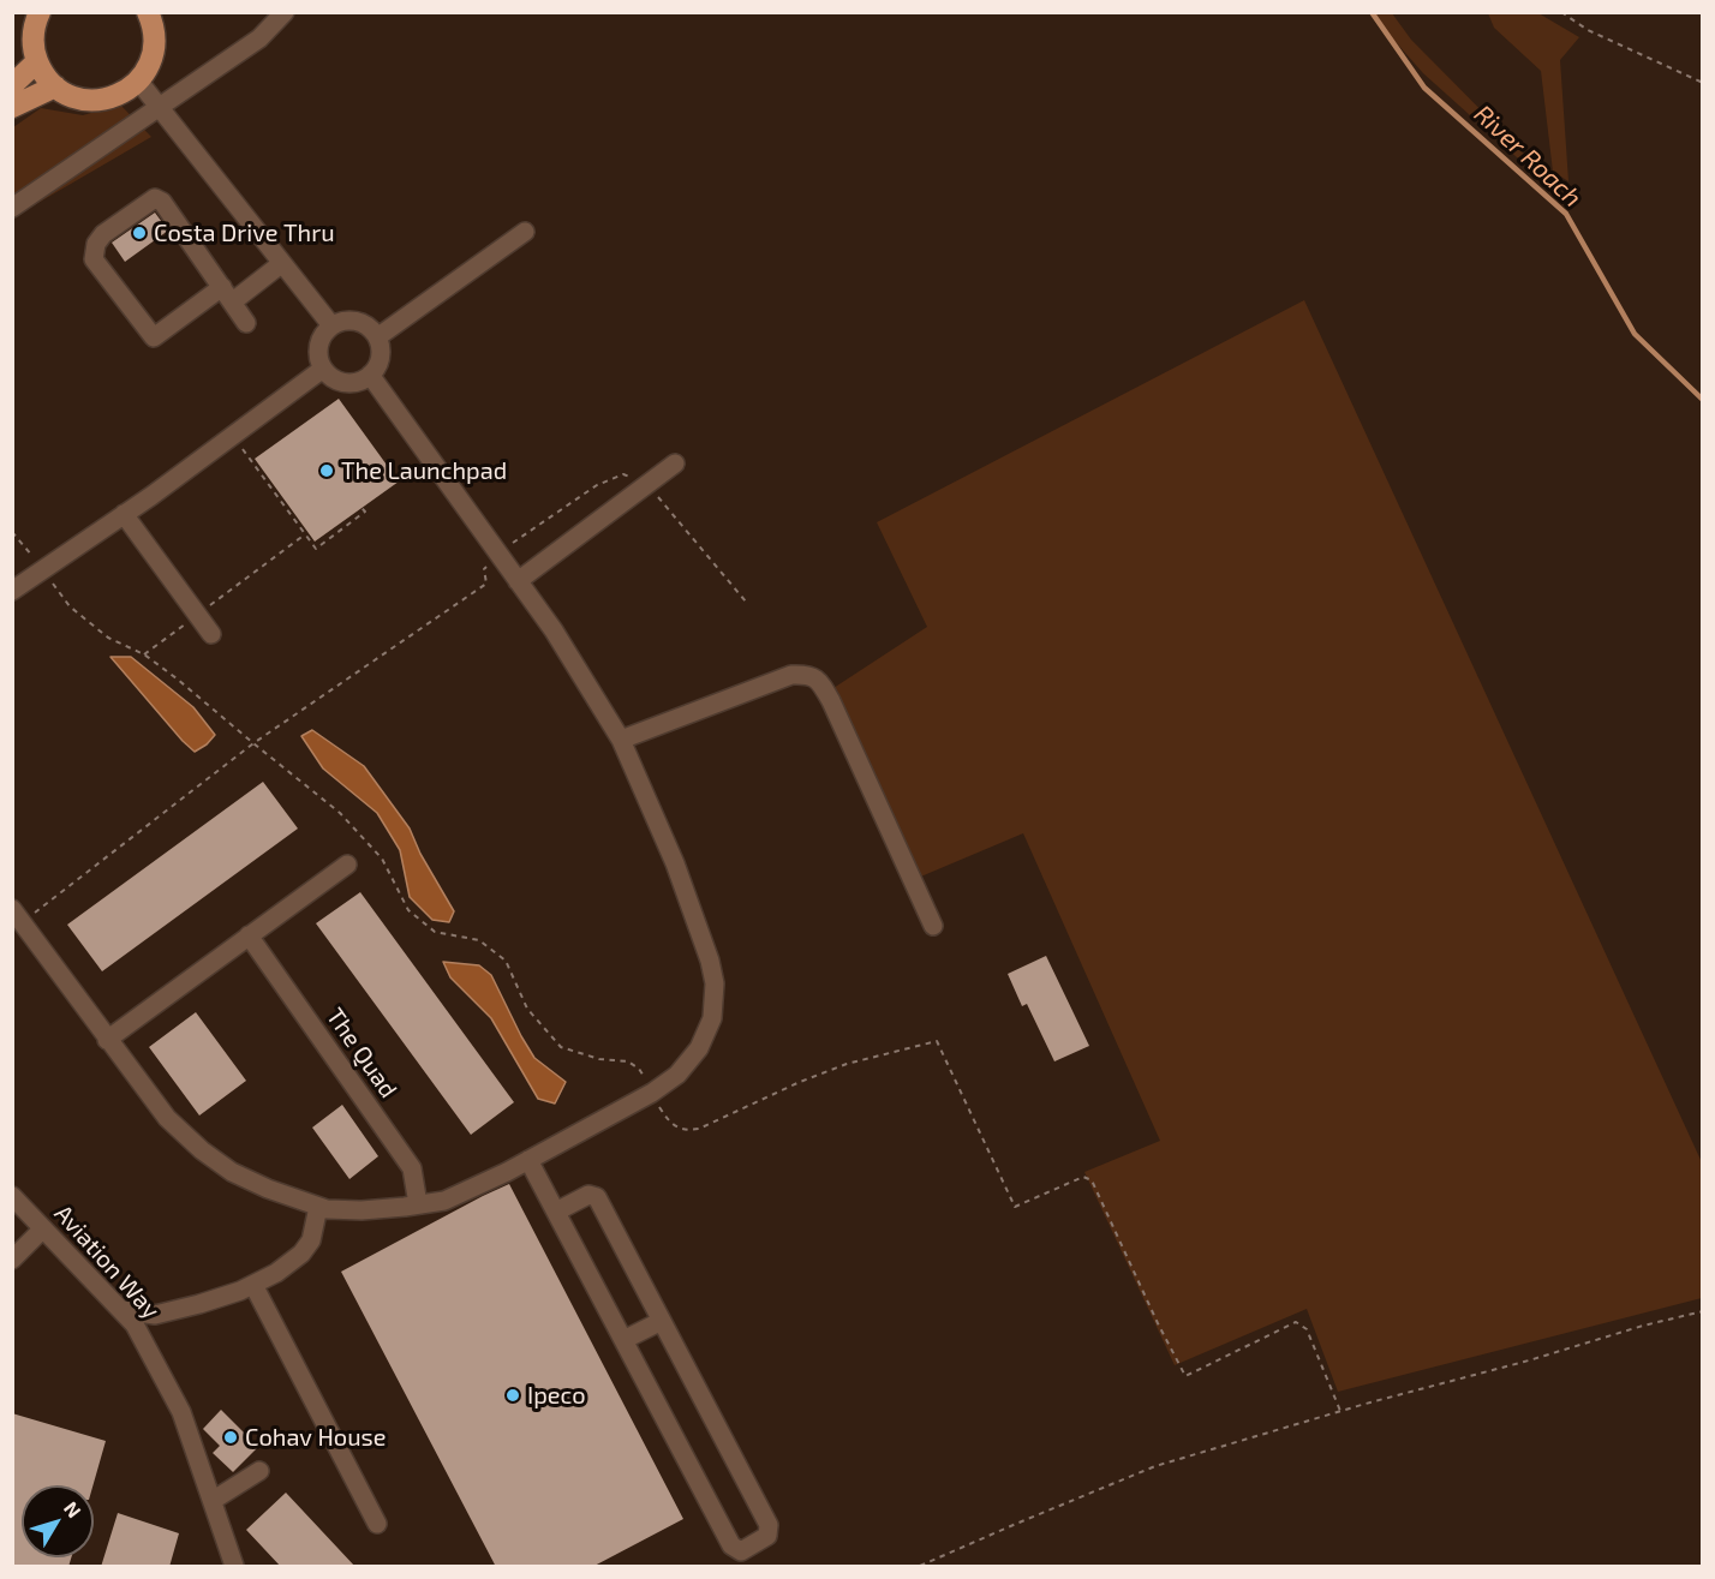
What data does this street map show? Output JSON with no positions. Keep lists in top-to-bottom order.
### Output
{
  "streets": {
    "street": ["The Quad", "Aviation Way"]
  },
  "water": ["River Roach"],
  "places": [
    "Costa Drive Thru",
    "The Launchpad",
    "Ipeco",
    "Cohav House"
  ],
  "north": "top right"
}
